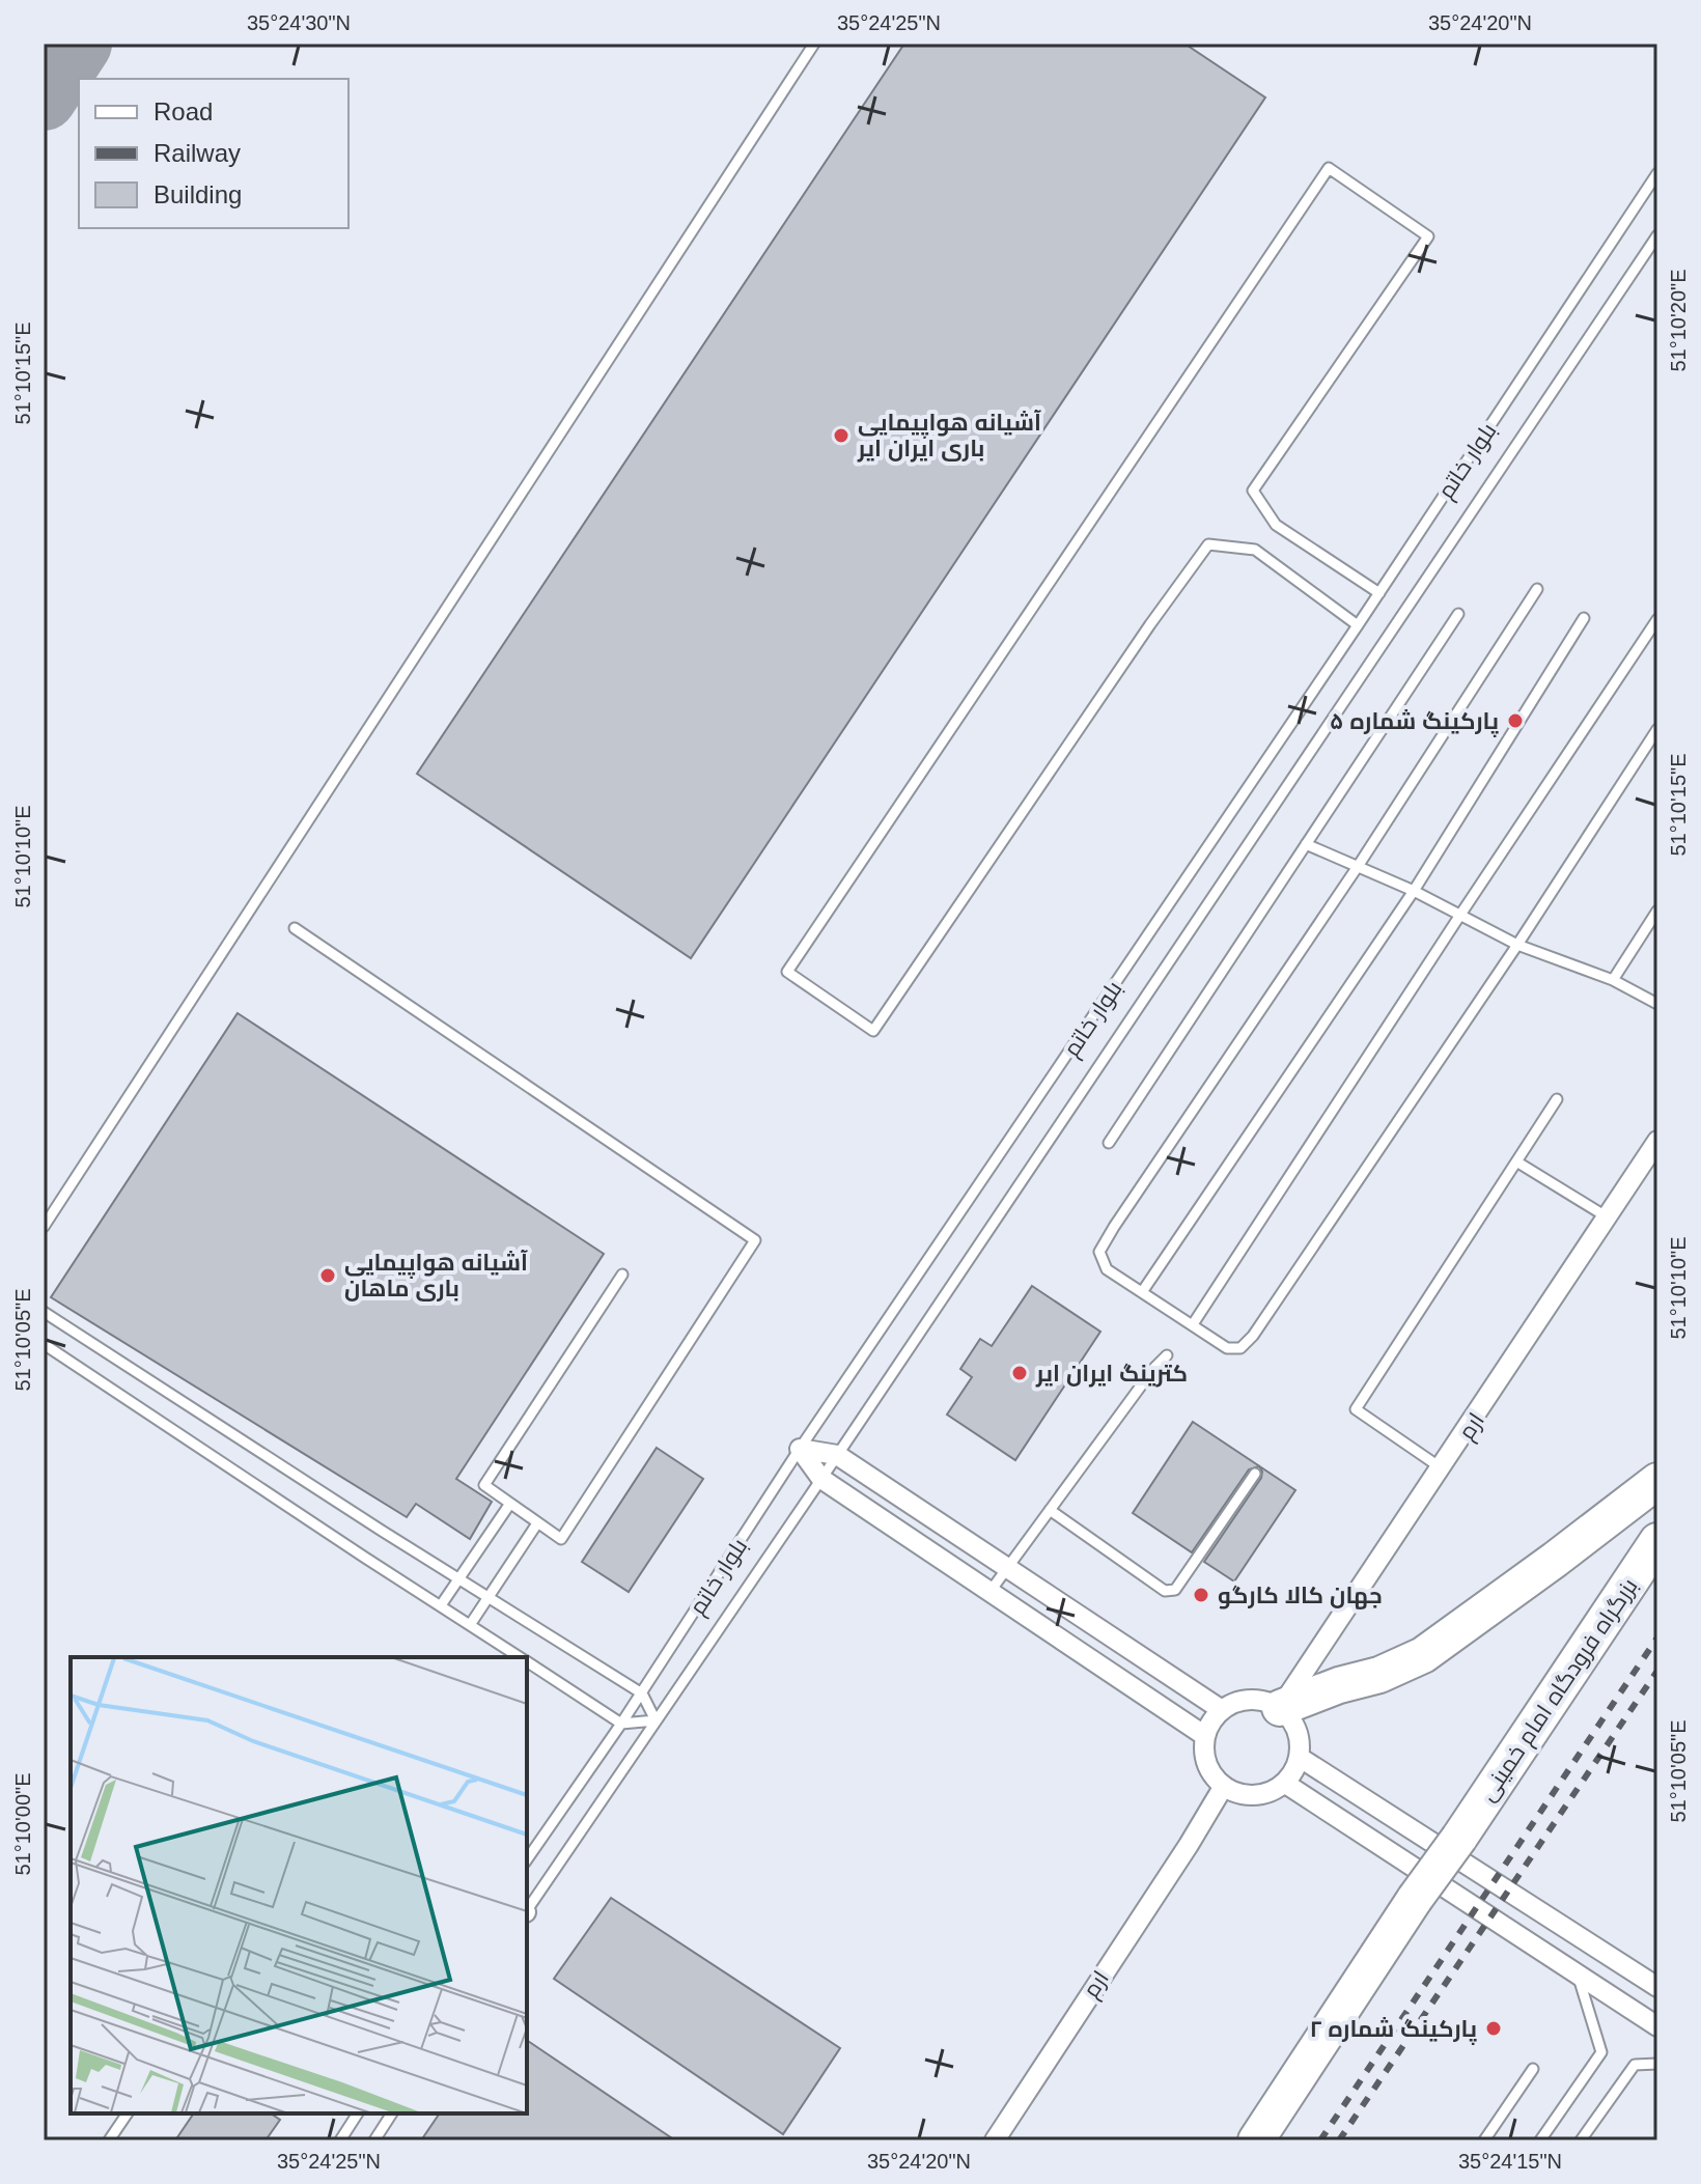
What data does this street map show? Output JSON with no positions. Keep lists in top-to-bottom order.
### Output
{
  "streets": {
    "highway": ["بزرگراه فرودگاه امام خمینی"],
    "street": ["ارم"],
    "lane": ["بلوار خاتم"]
  },
  "places": [
    "آشیانه هواپیمایی باری ایران ایر",
    "پارکینگ شماره ۵",
    "آشیانه هواپیمایی باری ماهان",
    "کترینگ ایران ایر",
    "جهان کالا کارگو",
    "پارکینگ شماره ۲"
  ],
  "legend": ["Road", "Railway", "Building"],
  "coordinates": [
    "35°24'30\"N",
    "35°24'25\"N",
    "35°24'20\"N",
    "51°10'20\"E",
    "51°10'15\"E",
    "51°10'10\"E",
    "51°10'05\"E",
    "51°10'00\"E",
    "35°24'15\"N"
  ]
}
